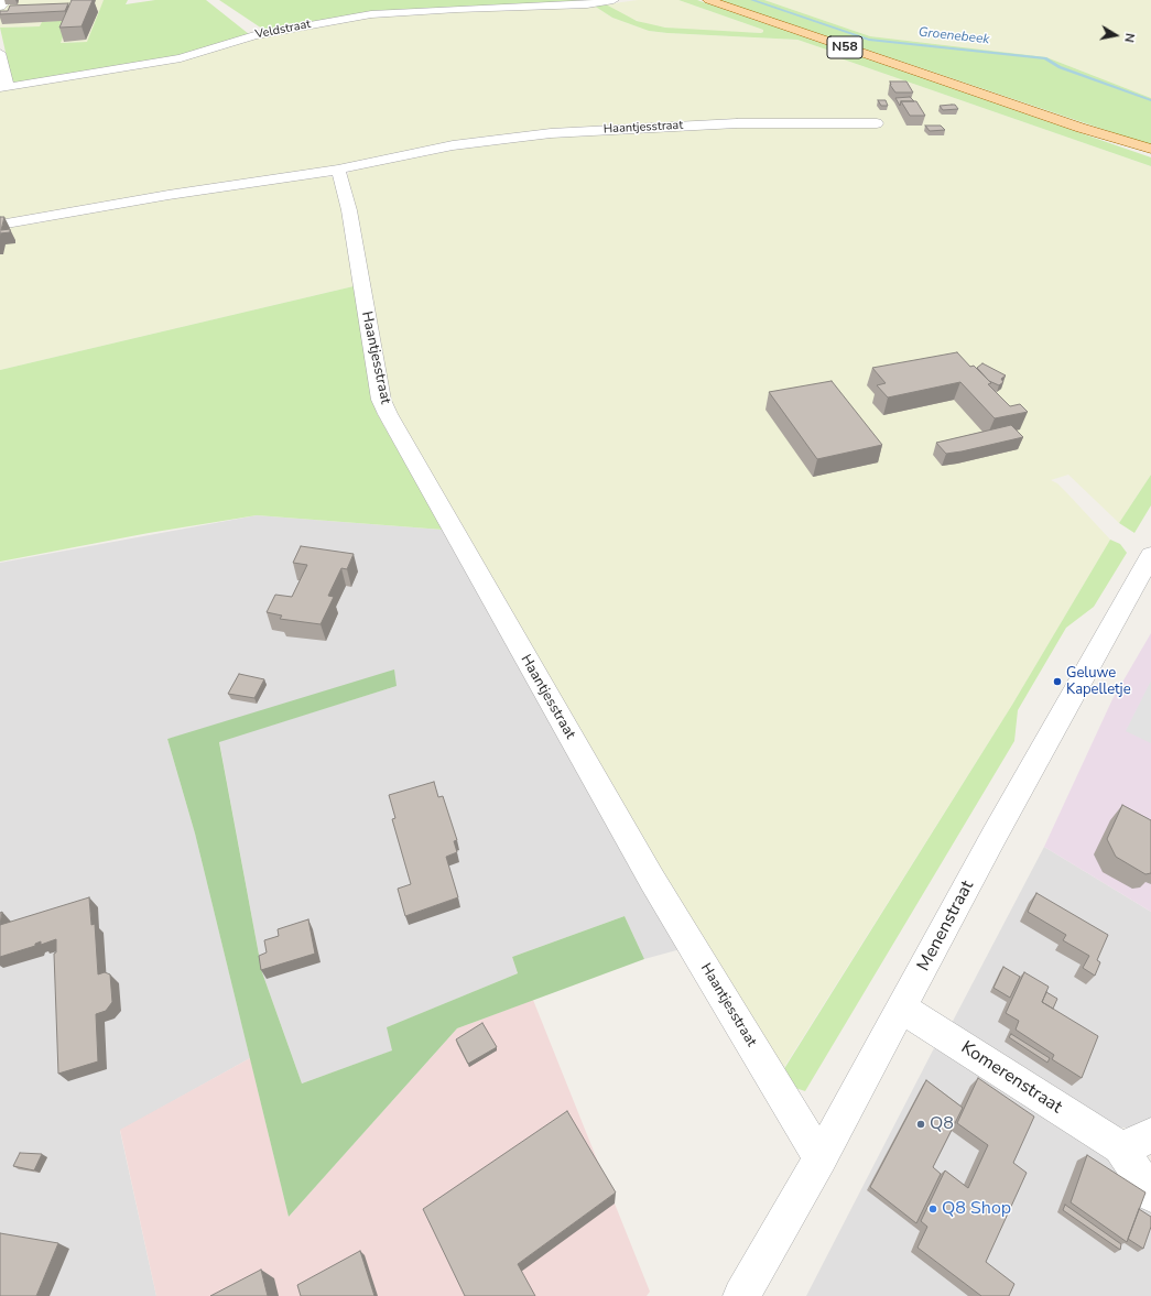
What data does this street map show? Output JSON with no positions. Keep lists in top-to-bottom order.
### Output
{
  "streets": {
    "main road": ["N58"],
    "street": [
      "Veldstraat",
      "Haantjesstraat",
      "Menenstraat",
      "Komerenstraat"
    ]
  },
  "crossings": [
    ["Haantjesstraat", "Menenstraat"],
    ["Menenstraat", "Komerenstraat"]
  ],
  "water": ["Groenebeek"],
  "places": ["Geluwe Kapelletje", "Q8", "Q8 Shop"],
  "north": "right"
}
